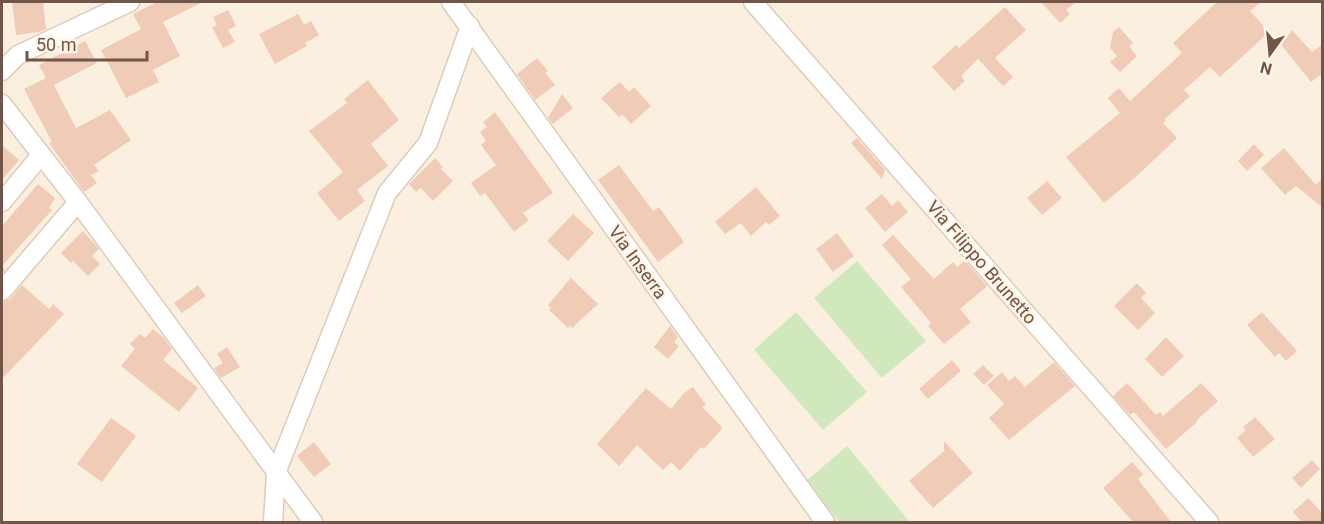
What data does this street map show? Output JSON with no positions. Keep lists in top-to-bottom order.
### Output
{
  "streets": {
    "street": ["Via Inserra", "Via Filippo Brunetto"]
  },
  "scale_bar": "50 m",
  "north": "bottom"
}
